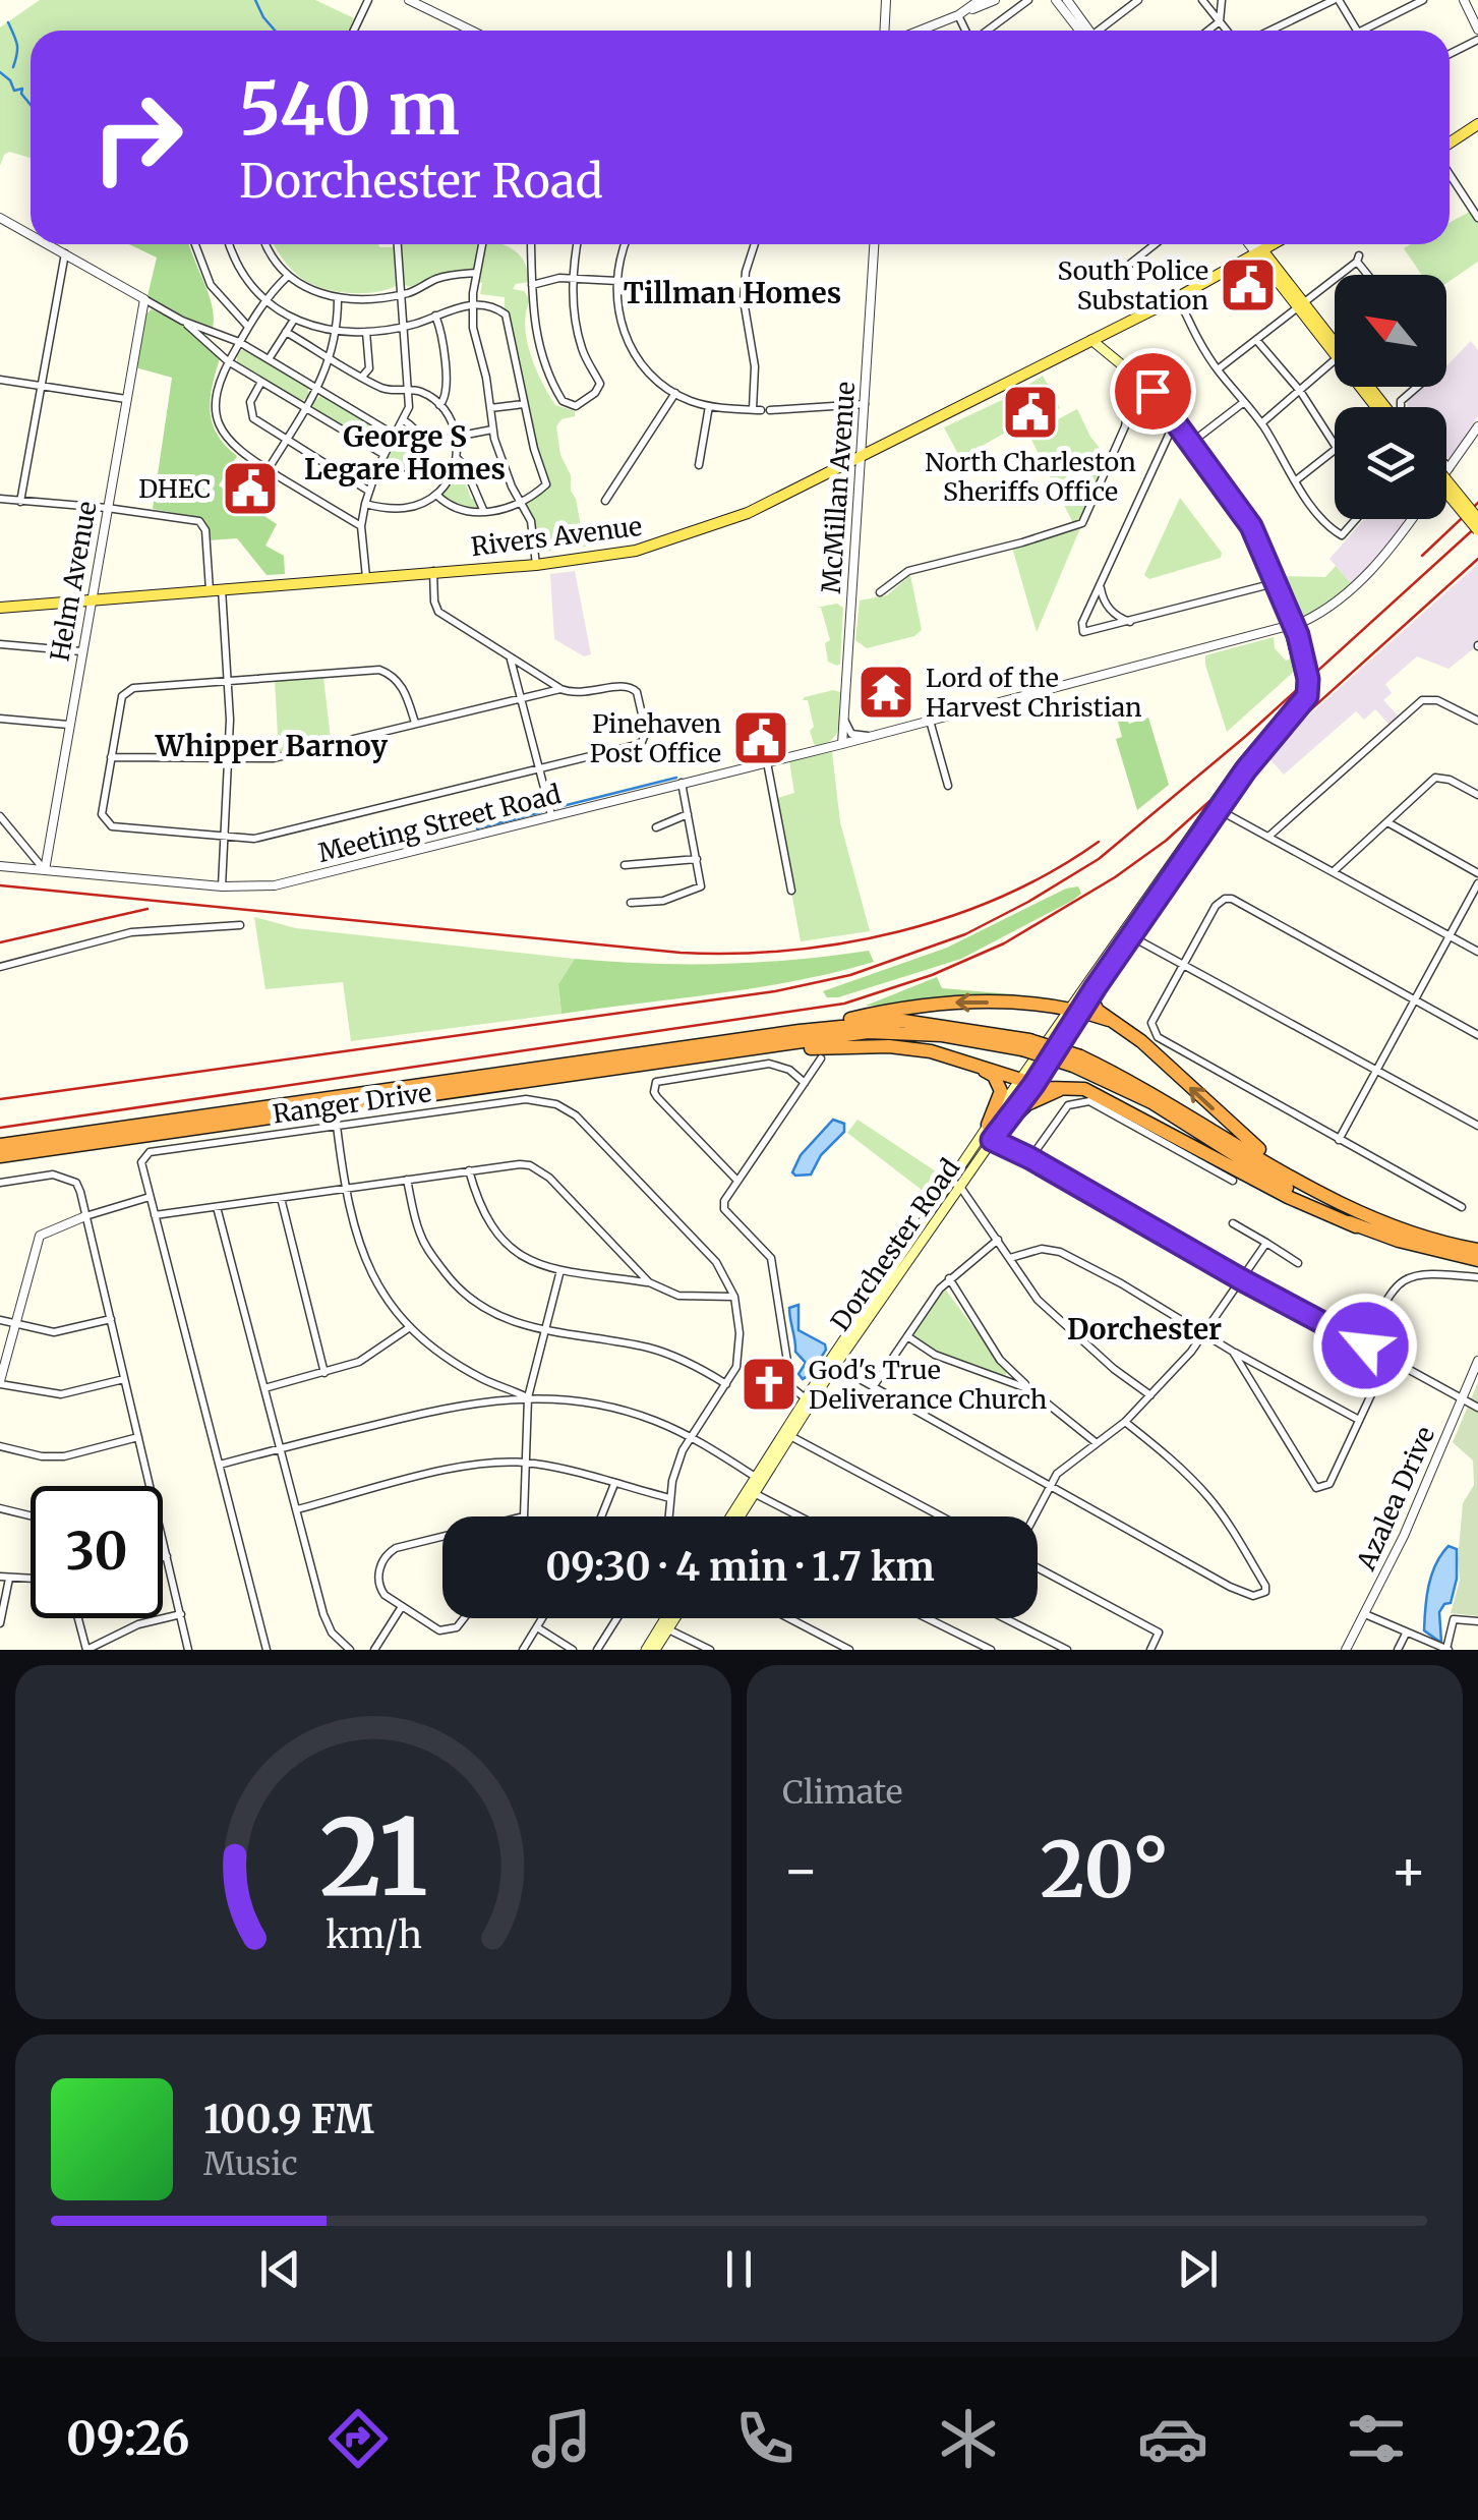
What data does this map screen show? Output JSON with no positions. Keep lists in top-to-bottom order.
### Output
{
  "streets": {
    "main road": ["Rivers Avenue", "Dorchester Road"],
    "street": [
      "McMillan Avenue",
      "Helm Avenue",
      "Meeting Street Road",
      "Ranger Drive",
      "Azalea Drive"
    ]
  },
  "crossings": [
    ["McMillan Avenue", "Rivers Avenue"],
    ["McMillan Avenue", "Meeting Street Road"],
    ["Rivers Avenue", "Helm Avenue"],
    ["Rivers Avenue", "Dorchester Road"],
    ["Helm Avenue", "Meeting Street Road"],
    ["Meeting Street Road", "Dorchester Road"]
  ],
  "districts": [
    "Tillman Homes",
    "George S Legare Homes",
    "Whipper Barnoy",
    "Dorchester"
  ],
  "places": {
    "public building": [
      "South Police Substation",
      "North Charleston Sheriffs Office",
      "DHEC",
      "Pinehaven Post Office"
    ],
    "temple": ["Lord of the Harvest Christian"],
    "church": ["God's True Deliverance Church"]
  },
  "north": "top left",
  "page": {
    "turn": ["540 m", "Dorchester Road"],
    "limit": "30",
    "trip": "09:30 · 4 min · 1.7 km",
    "tile": "Climate",
    "heat": ["−", "20°", "+"],
    "song": ["100.9 FM", "Music"],
    "tabs": "09:26",
    "gauge": ["21", "km/h"]
  }
}
